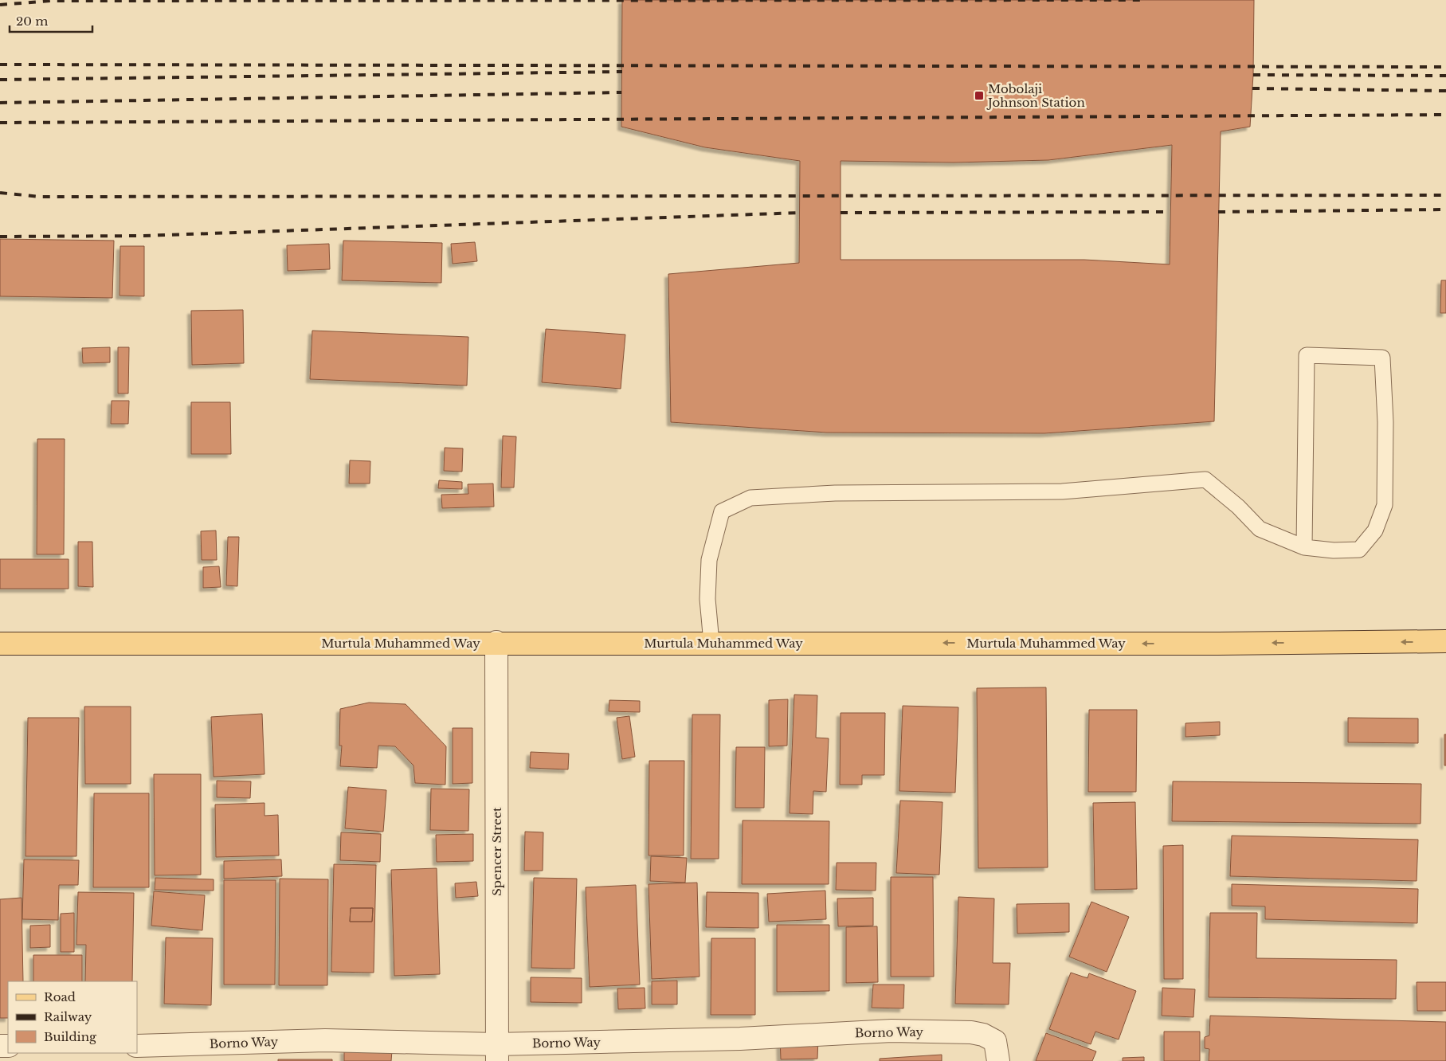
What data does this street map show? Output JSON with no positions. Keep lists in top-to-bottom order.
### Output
{
  "streets": {
    "main road": ["Murtula Muhammed Way"],
    "street": ["Spencer Street", "Borno Way"]
  },
  "crossings": [
    ["Murtula Muhammed Way", "Spencer Street"],
    ["Spencer Street", "Borno Way"]
  ],
  "one_way": ["Murtula Muhammed Way"],
  "places": {
    "transit": ["Mobolaji Johnson Station"]
  },
  "legend": ["Road", "Railway", "Building"],
  "scale_bar": "20 m"
}
